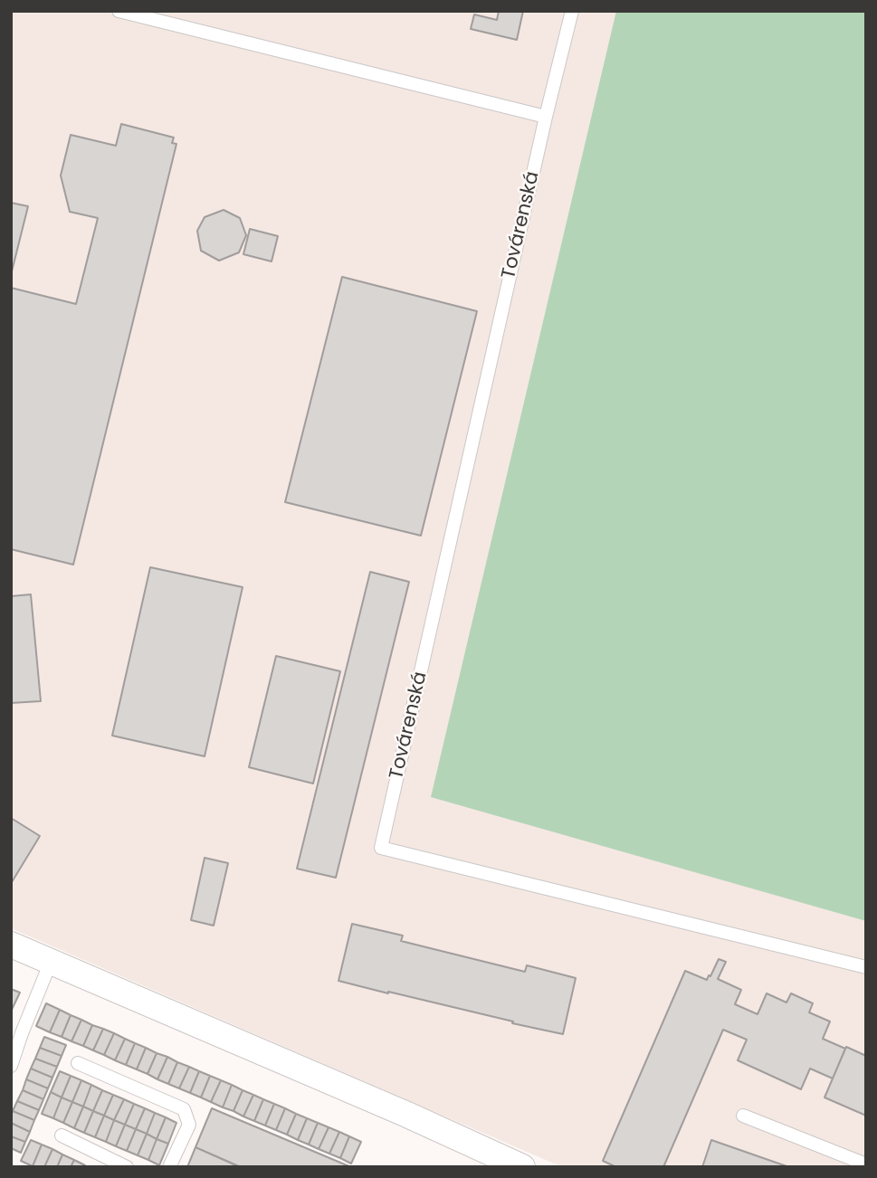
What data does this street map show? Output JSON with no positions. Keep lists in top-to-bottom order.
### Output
{
  "streets": {
    "lane": ["Továrenská"]
  }
}
